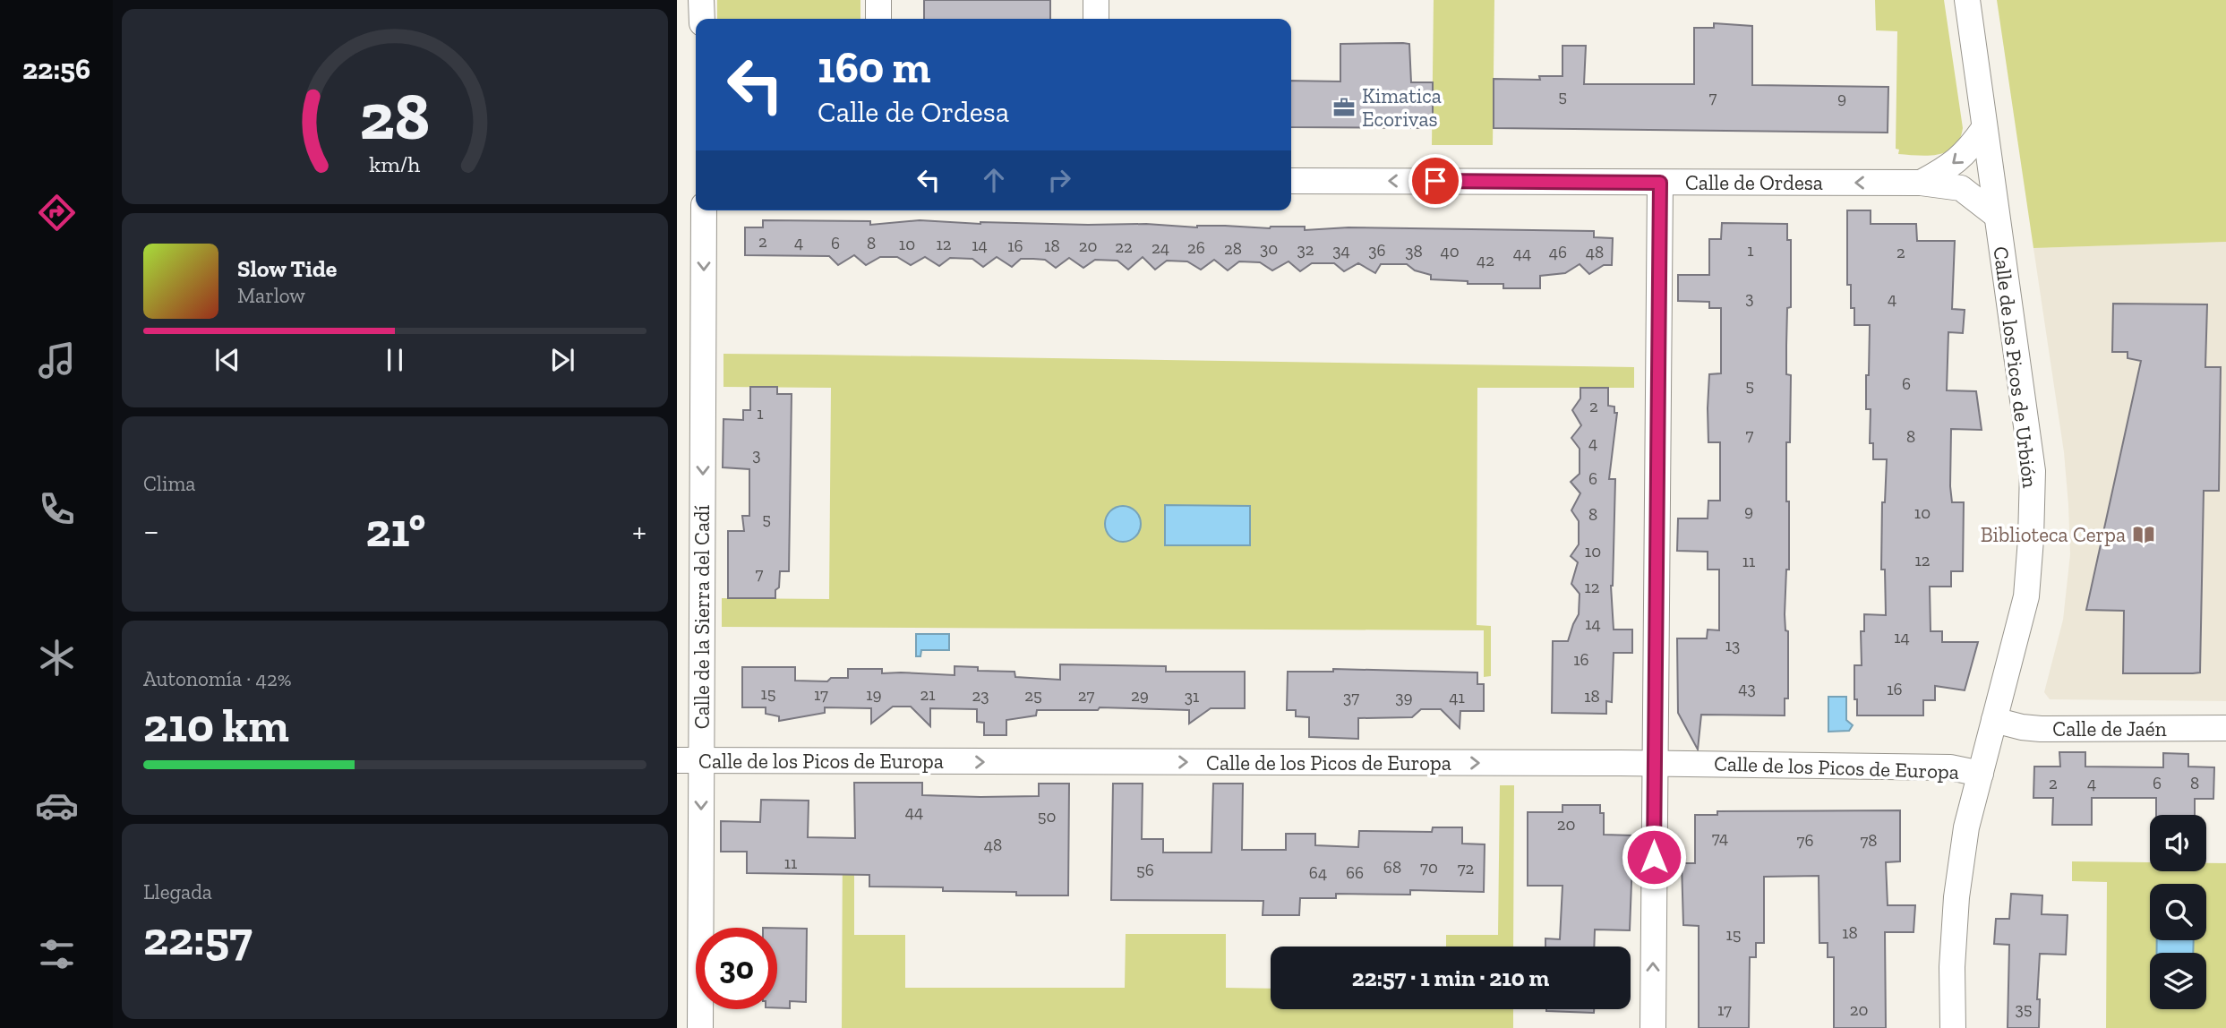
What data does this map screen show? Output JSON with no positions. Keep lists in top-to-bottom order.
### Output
{
  "streets": {
    "street": [
      "Calle de Ordesa",
      "Calle de los Picos de Urbión",
      "Calle de la Sierra del Cadí",
      "Calle de Jaén",
      "Calle de los Picos de Europa"
    ]
  },
  "crossings": [
    ["Calle de Ordesa", "Calle de los Picos de Urbión"],
    ["Calle de los Picos de Urbión", "Calle de Jaén"],
    ["Calle de los Picos de Urbión", "Calle de los Picos de Europa"],
    ["Calle de la Sierra del Cadí", "Calle de los Picos de Europa"]
  ],
  "one_way": ["Calle de Ordesa", "Calle de la Sierra del Cadí", "Calle de los Picos de Europa"],
  "places": {
    "office": ["Kimatica Ecorivas"],
    "library": ["Biblioteca Cerpa"]
  },
  "house_numbers": [
    "5",
    "7",
    "9",
    "2",
    "4",
    "6",
    "8",
    "10",
    "12",
    "14",
    "16",
    "18",
    "20",
    "22",
    "24",
    "26",
    "28",
    "30",
    "32",
    "34",
    "36",
    "1",
    "38",
    "40",
    "46",
    "48",
    "2",
    "44",
    "42",
    "3",
    "4",
    "6",
    "5",
    "2",
    "1",
    "7",
    "8",
    "4",
    "3",
    "6",
    "9",
    "10",
    "8",
    "5",
    "10",
    "12",
    "11",
    "7",
    "12",
    "14",
    "14",
    "13",
    "16",
    "43",
    "16",
    "15",
    "17",
    "19",
    "21",
    "23",
    "25",
    "27",
    "29",
    "31",
    "18",
    "37",
    "39",
    "41",
    "2",
    "4",
    "6",
    "8",
    "44",
    "50",
    "20",
    "74",
    "76",
    "78",
    "48",
    "11",
    "68",
    "70",
    "72",
    "56",
    "64",
    "66",
    "18",
    "15",
    "35",
    "17",
    "20"
  ],
  "page": {
    "tabs": "22:56",
    "turn": ["160 m", "Calle de Ordesa"],
    "song": ["Slow Tide", "Marlow"],
    "tile": [
      "Clima",
      ["Autonomía · 42%", "210 km"],
      ["Llegada", "22:57"]
    ],
    "heat": ["−", "21°", "+"],
    "limit": "30",
    "trip": "22:57 · 1 min · 210 m",
    "gauge": ["28", "km/h"]
  }
}
